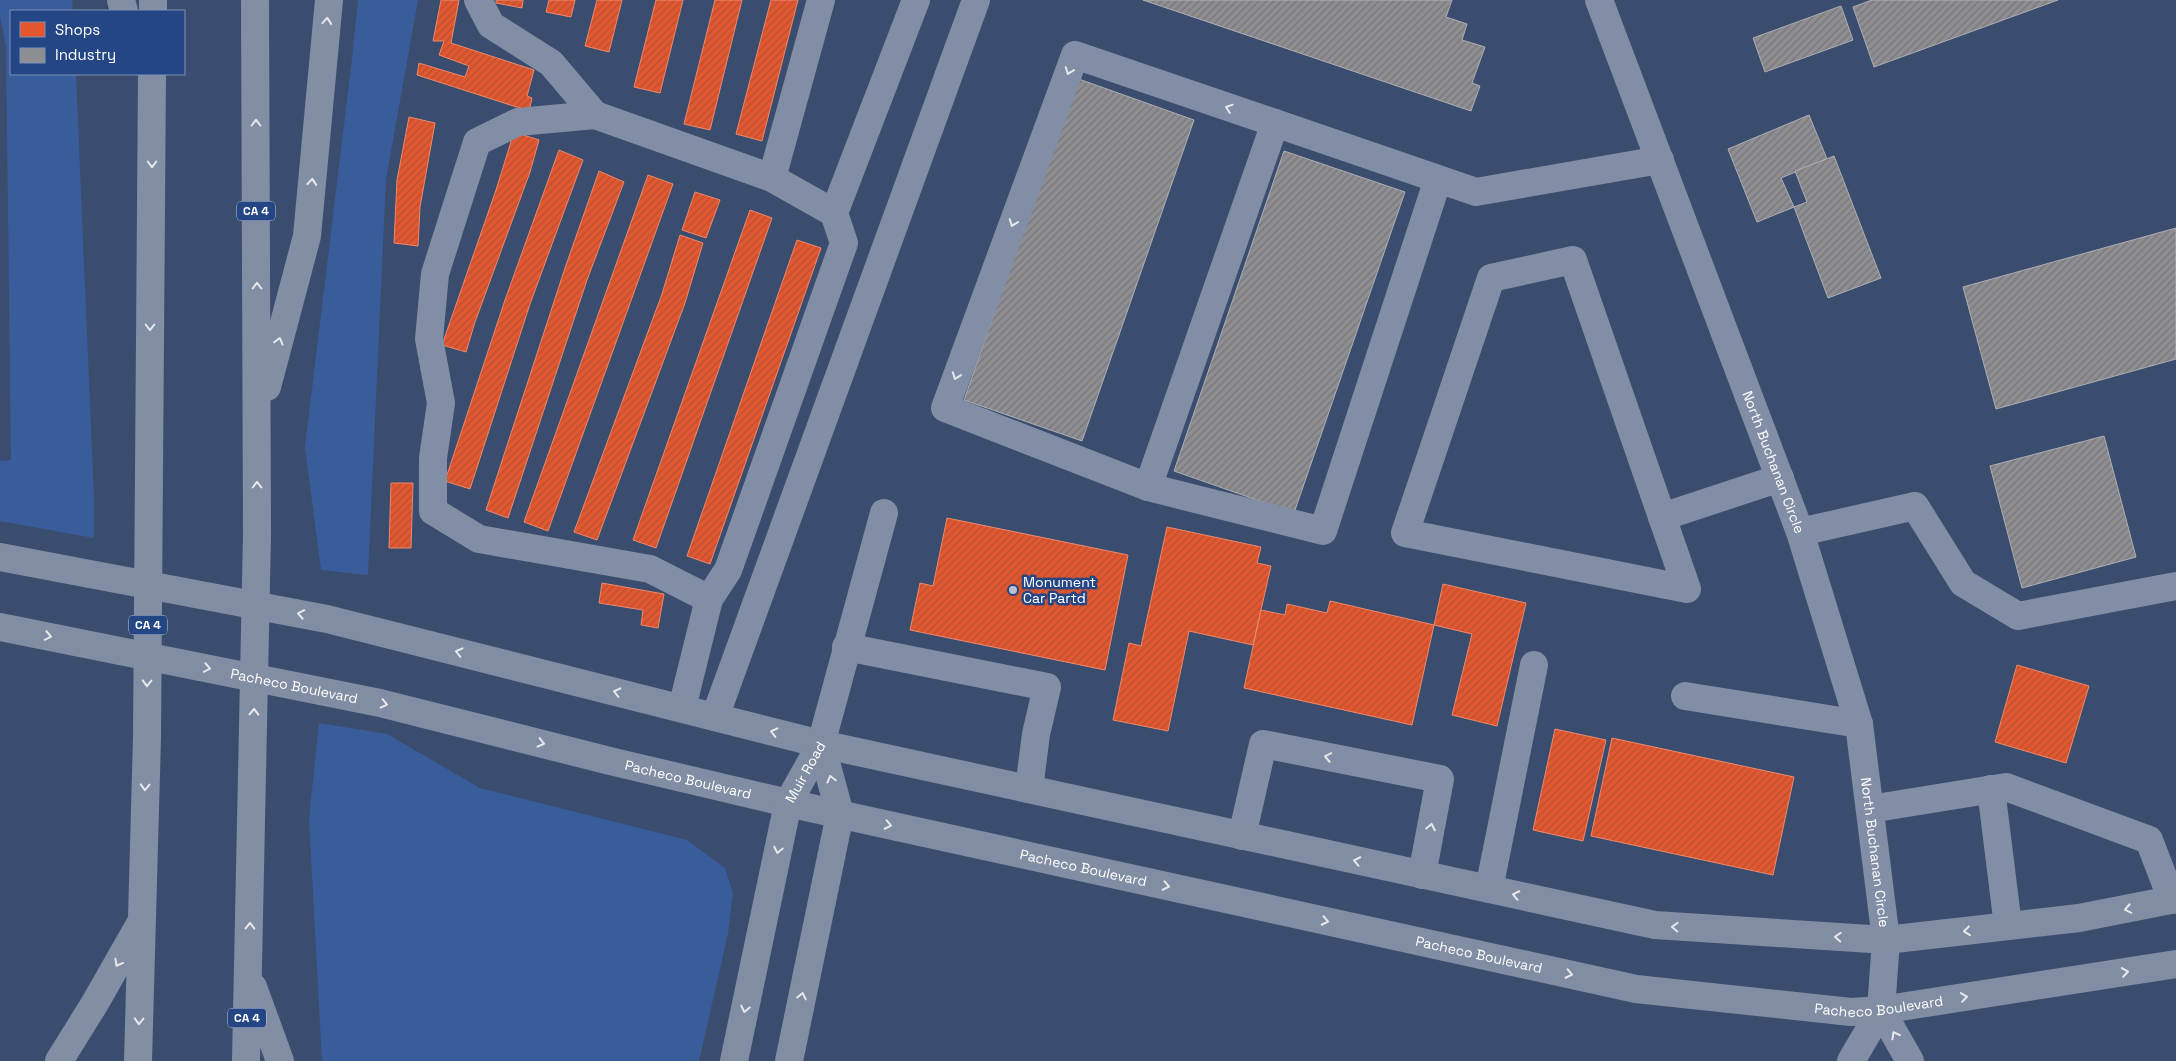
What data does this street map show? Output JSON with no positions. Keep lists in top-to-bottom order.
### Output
{
  "streets": {
    "highway": ["CA 4"],
    "main road": ["Pacheco Boulevard", "Muir Road"],
    "street": ["North Buchanan Circle"]
  },
  "crossings": [
    ["North Buchanan Circle", "Pacheco Boulevard"],
    ["Pacheco Boulevard", "Muir Road"]
  ],
  "places": ["Monument Car Partd"],
  "legend": ["Shops", "Industry"]
}
